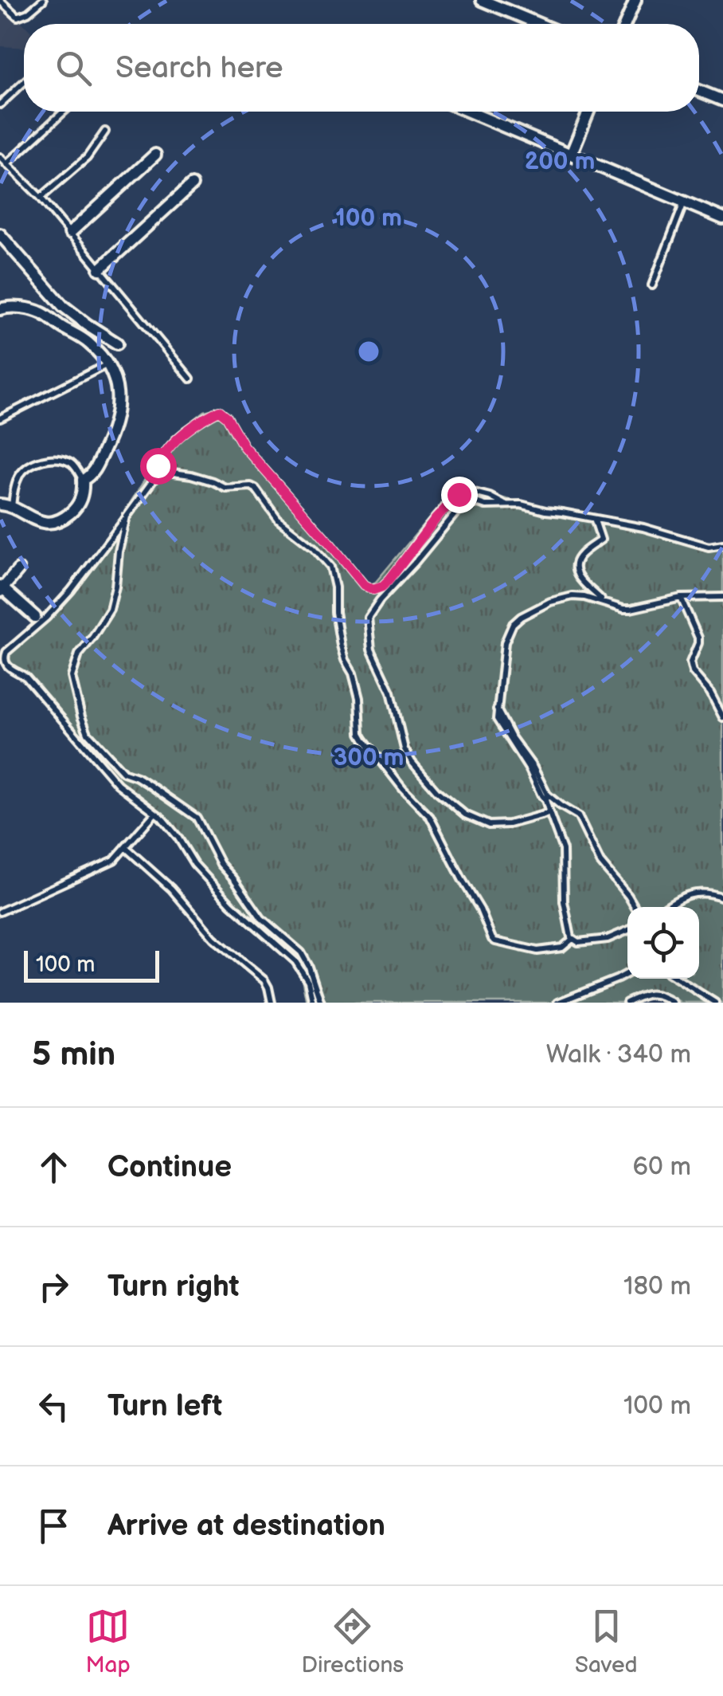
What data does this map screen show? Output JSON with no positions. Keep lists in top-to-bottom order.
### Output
{
  "scale_bar": "100 m",
  "page": {
    "search": "Search here",
    "scale": "100 m",
    "heading": ["5 min", "Walk · 340 m"],
    "list": [
      ["Continue", "60 m"],
      ["Turn right", "180 m"],
      ["Turn left", "100 m"],
      "Arrive at destination"
    ],
    "nav": ["Map", "Directions", "Saved"]
  },
  "rings": ["200 m", "100 m", "300 m"]
}
